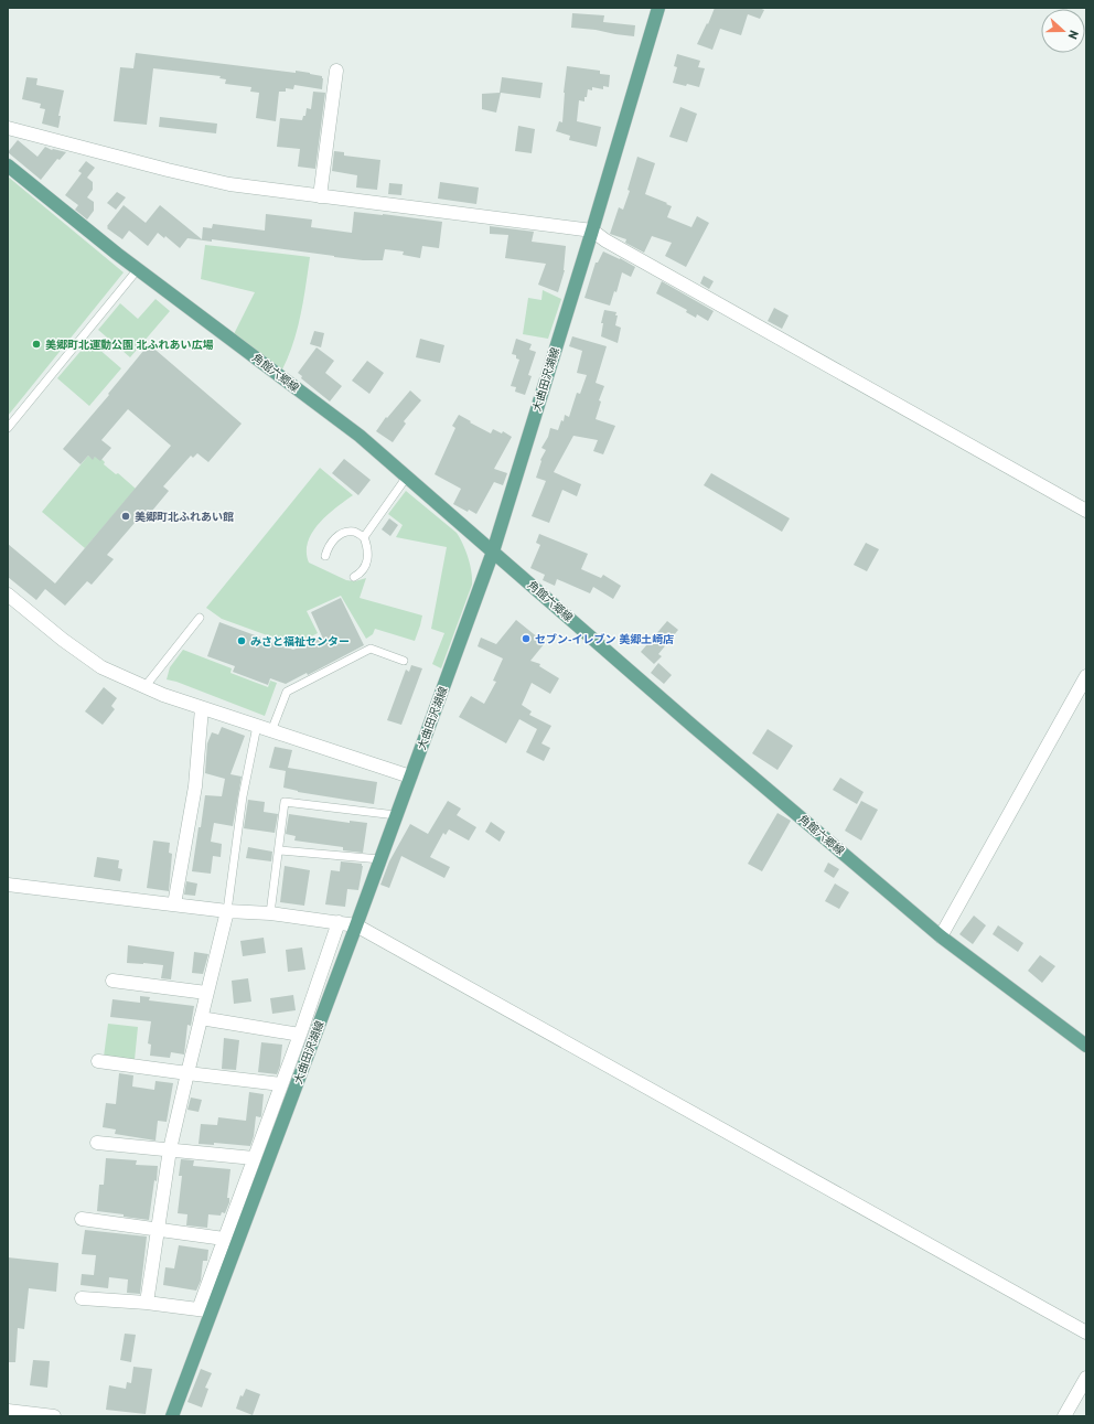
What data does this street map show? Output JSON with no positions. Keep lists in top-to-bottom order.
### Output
{
  "streets": {
    "main road": ["角館六郷線", "大曲田沢湖線"]
  },
  "crossings": [
    ["角館六郷線", "大曲田沢湖線"]
  ],
  "places": [
    "美郷町北運動公園 北ふれあい広場",
    "美郷町北ふれあい館",
    "セブン-イレブン 美郷土崎店",
    "みさと福祉センター"
  ],
  "north": "right"
}
